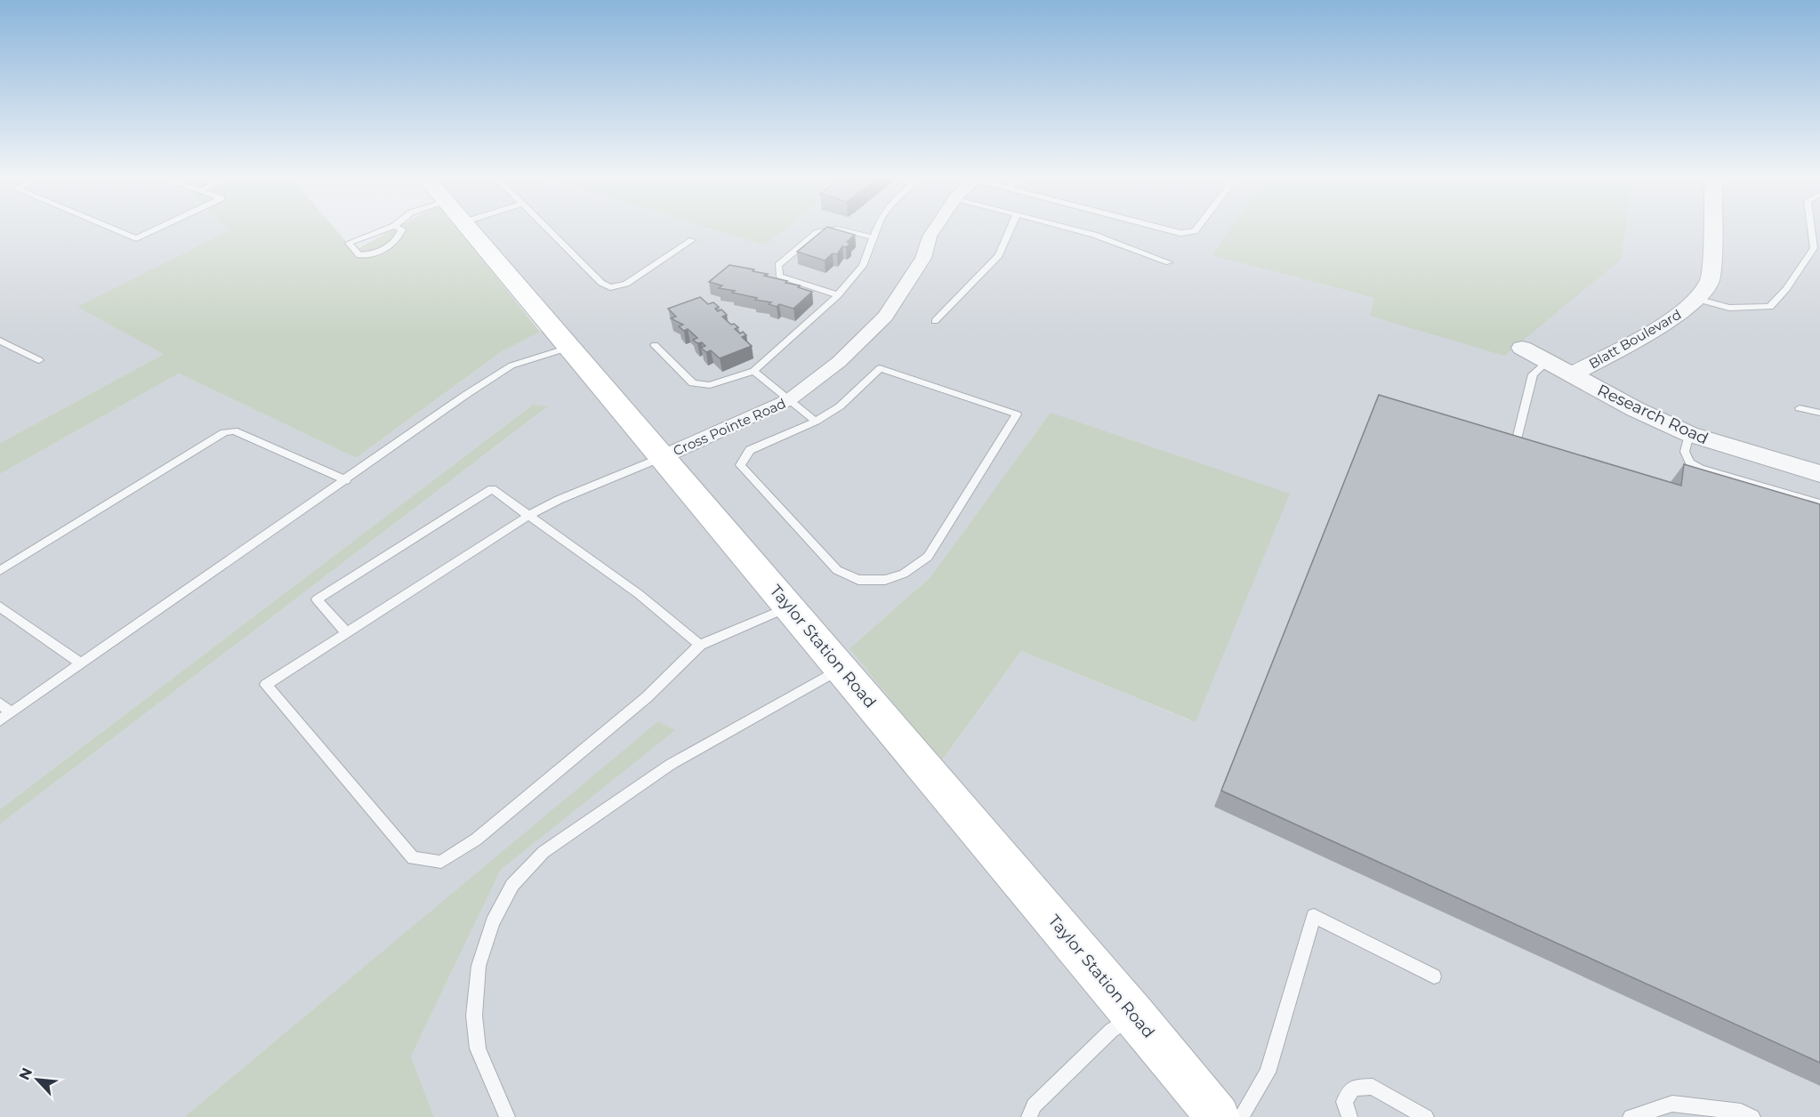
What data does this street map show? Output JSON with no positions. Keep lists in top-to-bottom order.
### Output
{
  "streets": {
    "main road": ["Taylor Station Road"],
    "street": ["Blatt Boulevard", "Research Road", "Cross Pointe Road"]
  },
  "crossings": [
    ["Blatt Boulevard", "Research Road"],
    ["Cross Pointe Road", "Taylor Station Road"]
  ],
  "north": "top left"
}
